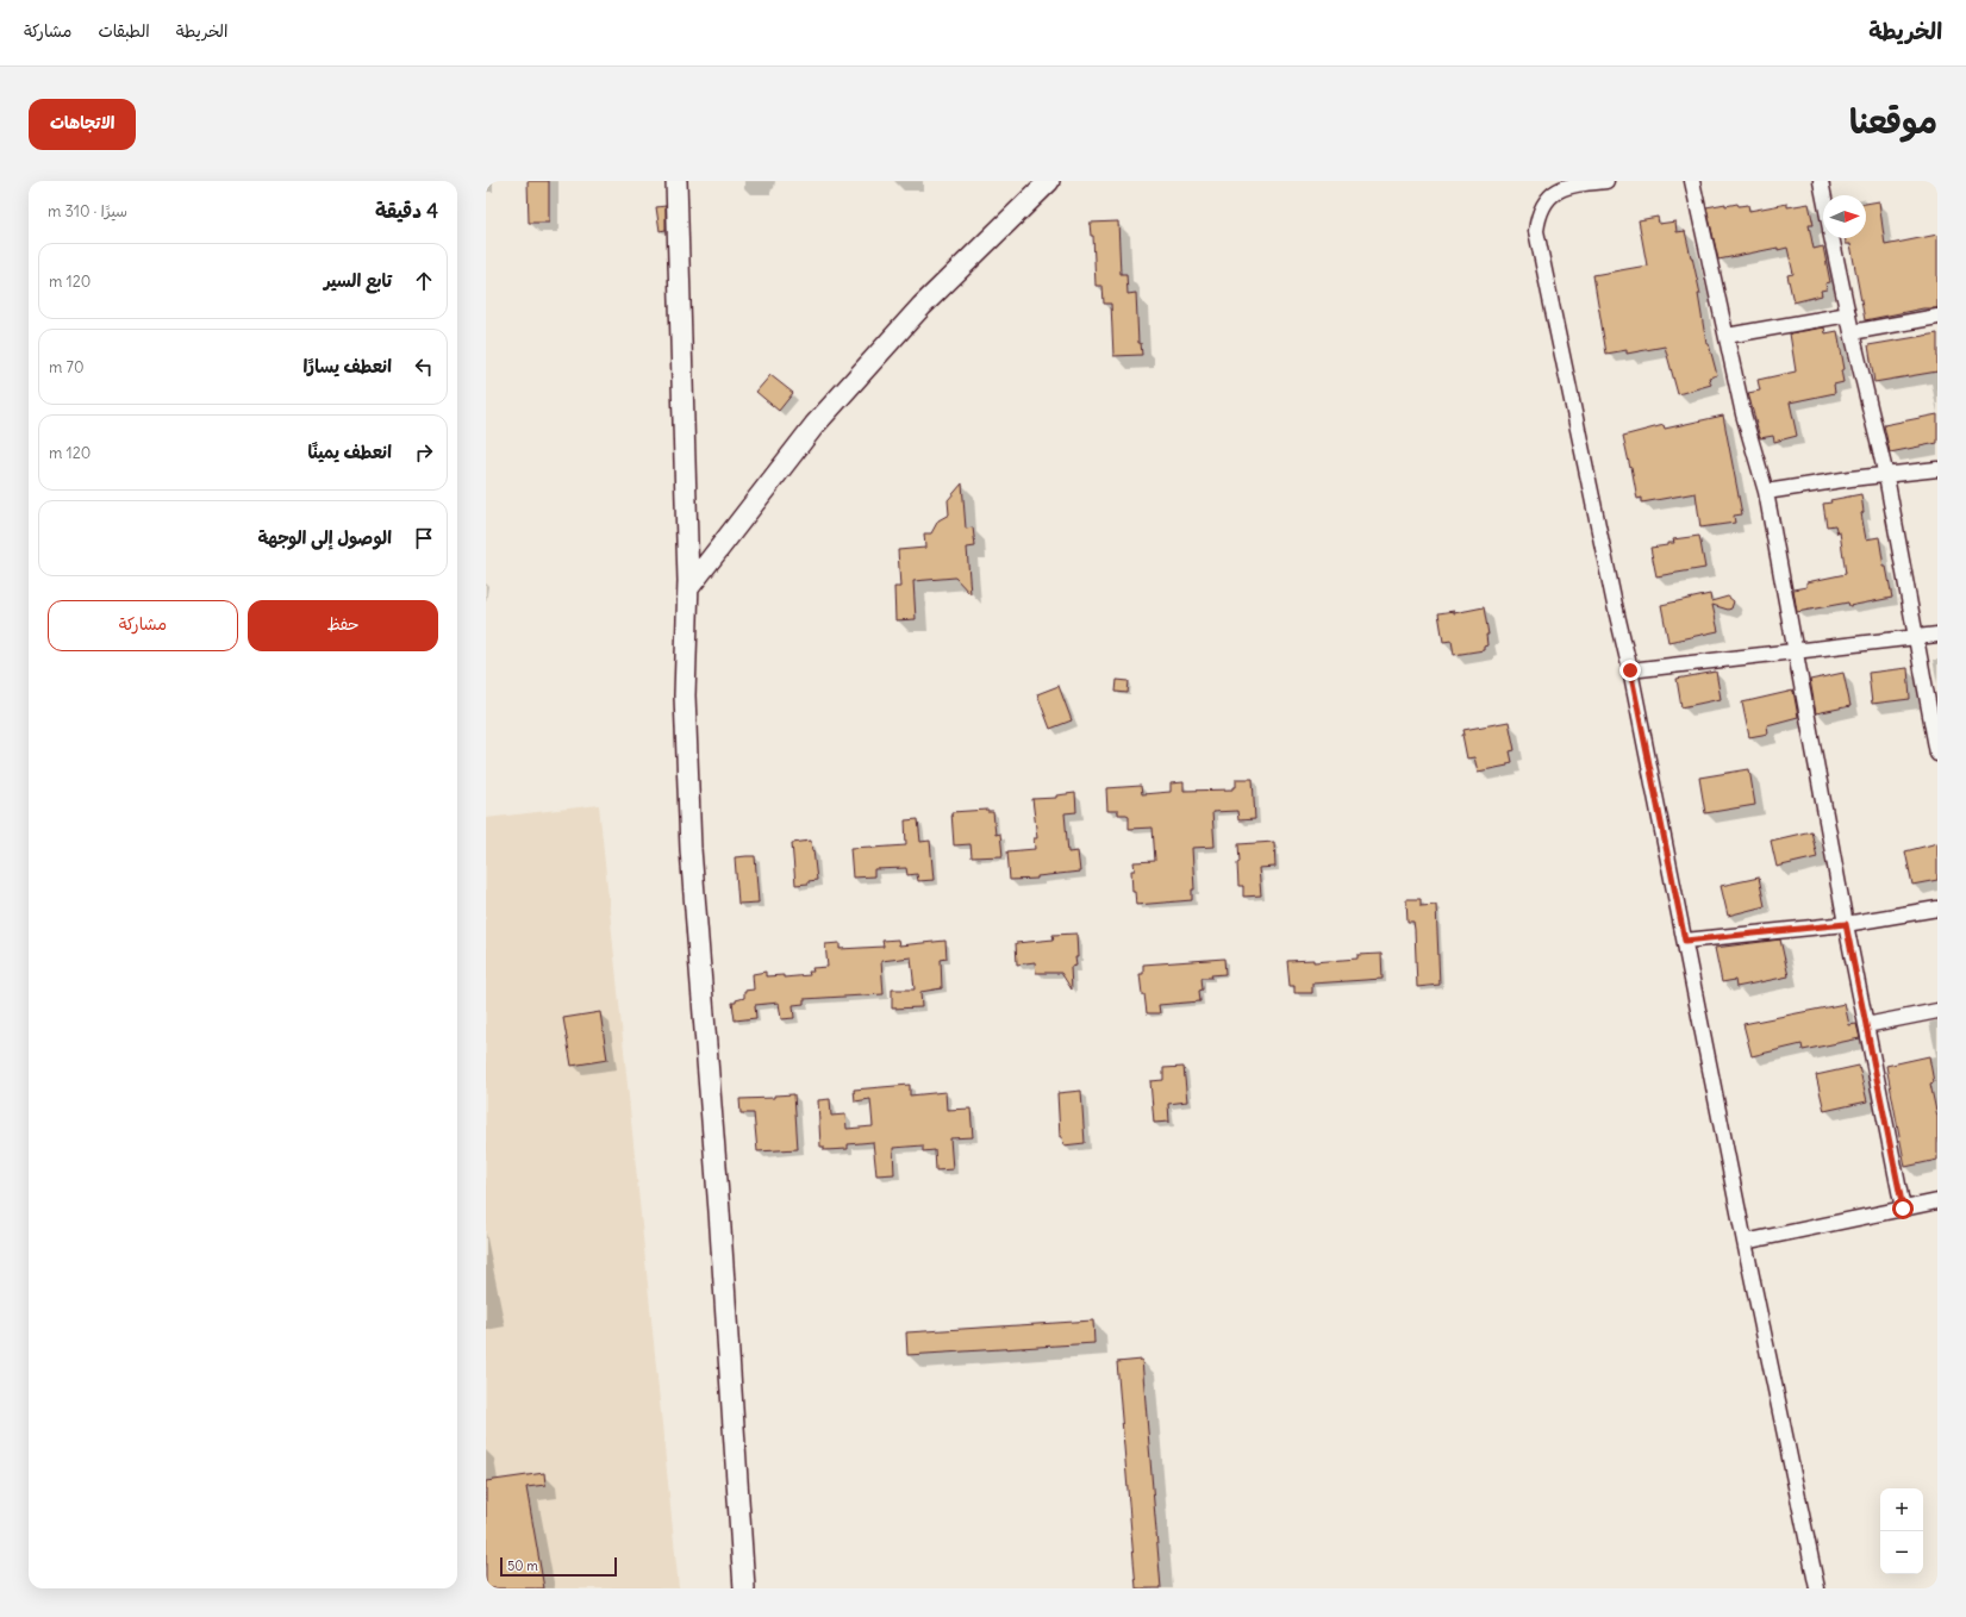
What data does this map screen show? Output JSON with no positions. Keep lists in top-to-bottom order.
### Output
{
  "scale_bar": "50 m",
  "north": "right",
  "page": {
    "header": "الخريطة",
    "nav": ["الخريطة", "الطبقات", "مشاركة"],
    "title": "موقعنا",
    "buttons": [
      "الاتجاهات",
      ["حفظ", "مشاركة"]
    ],
    "heading": ["4 دقيقة", "سيرًا · 310 m"],
    "list": [
      ["تابع السير", "120 m"],
      ["انعطف يسارًا", "70 m"],
      ["انعطف يمينًا", "120 m"],
      "الوصول إلى الوجهة"
    ],
    "map_buttons": ["+", "−"],
    "scale": "50 m"
  }
}
